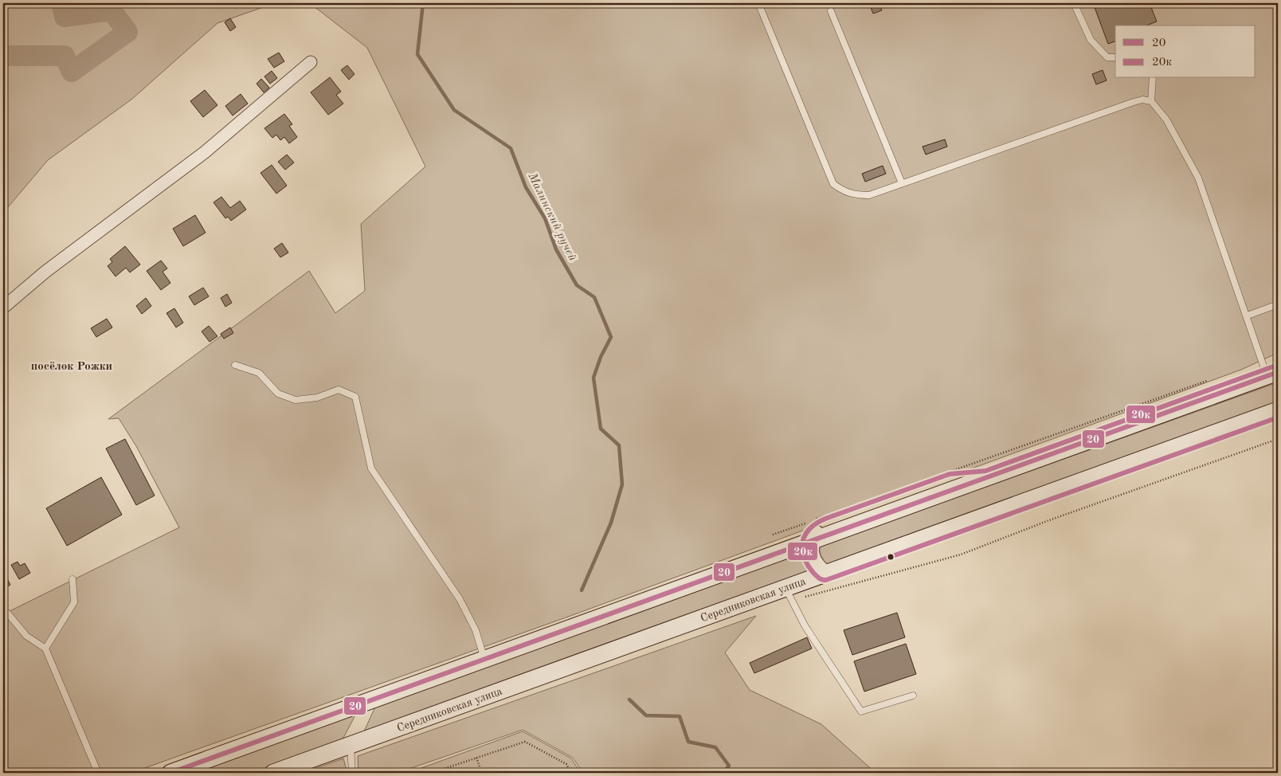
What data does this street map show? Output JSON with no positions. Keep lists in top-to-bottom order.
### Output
{
  "streets": {
    "street": ["Середниковская улица"]
  },
  "districts": ["посёлок Рожки"],
  "water": ["Малинский ручей"],
  "lines": ["transit line 20к", "transit line 20"],
  "legend": ["20", "20к"]
}
